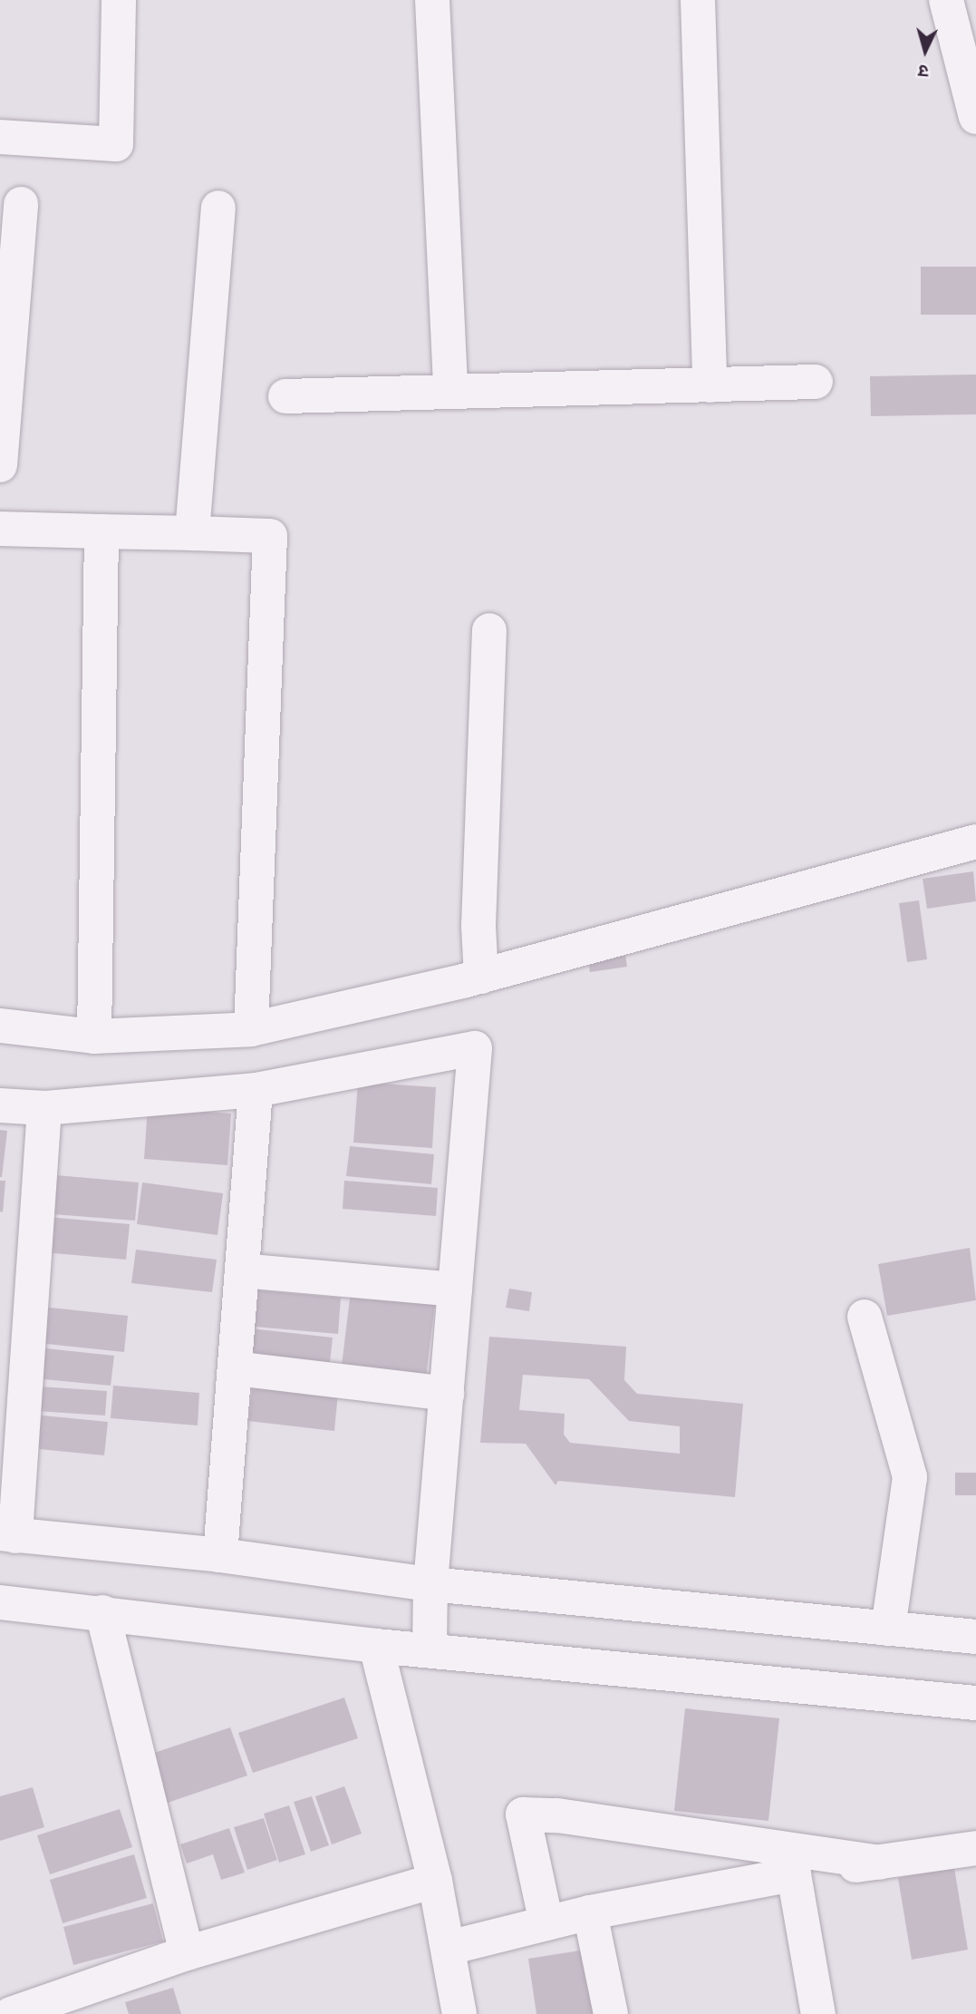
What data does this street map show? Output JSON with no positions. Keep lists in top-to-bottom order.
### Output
{
  "north": "bottom"
}
